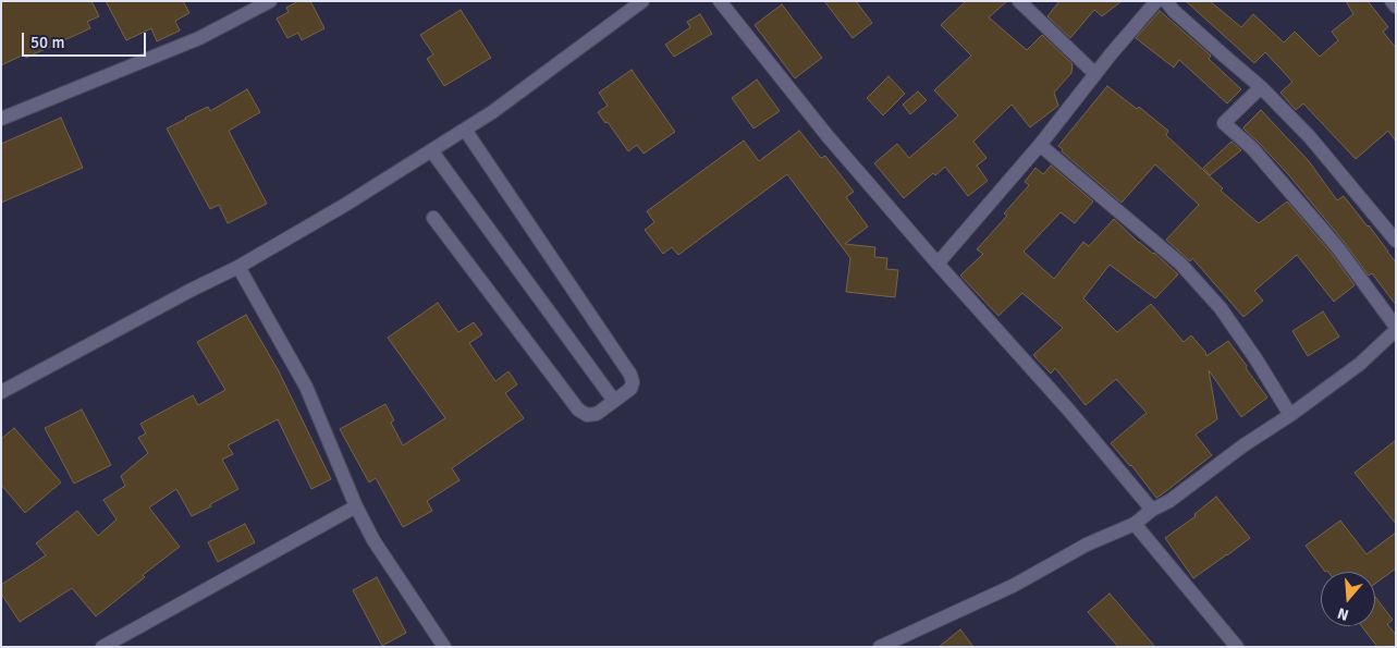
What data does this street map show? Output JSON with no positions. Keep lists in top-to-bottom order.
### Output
{
  "scale_bar": "50 m",
  "north": "bottom"
}
